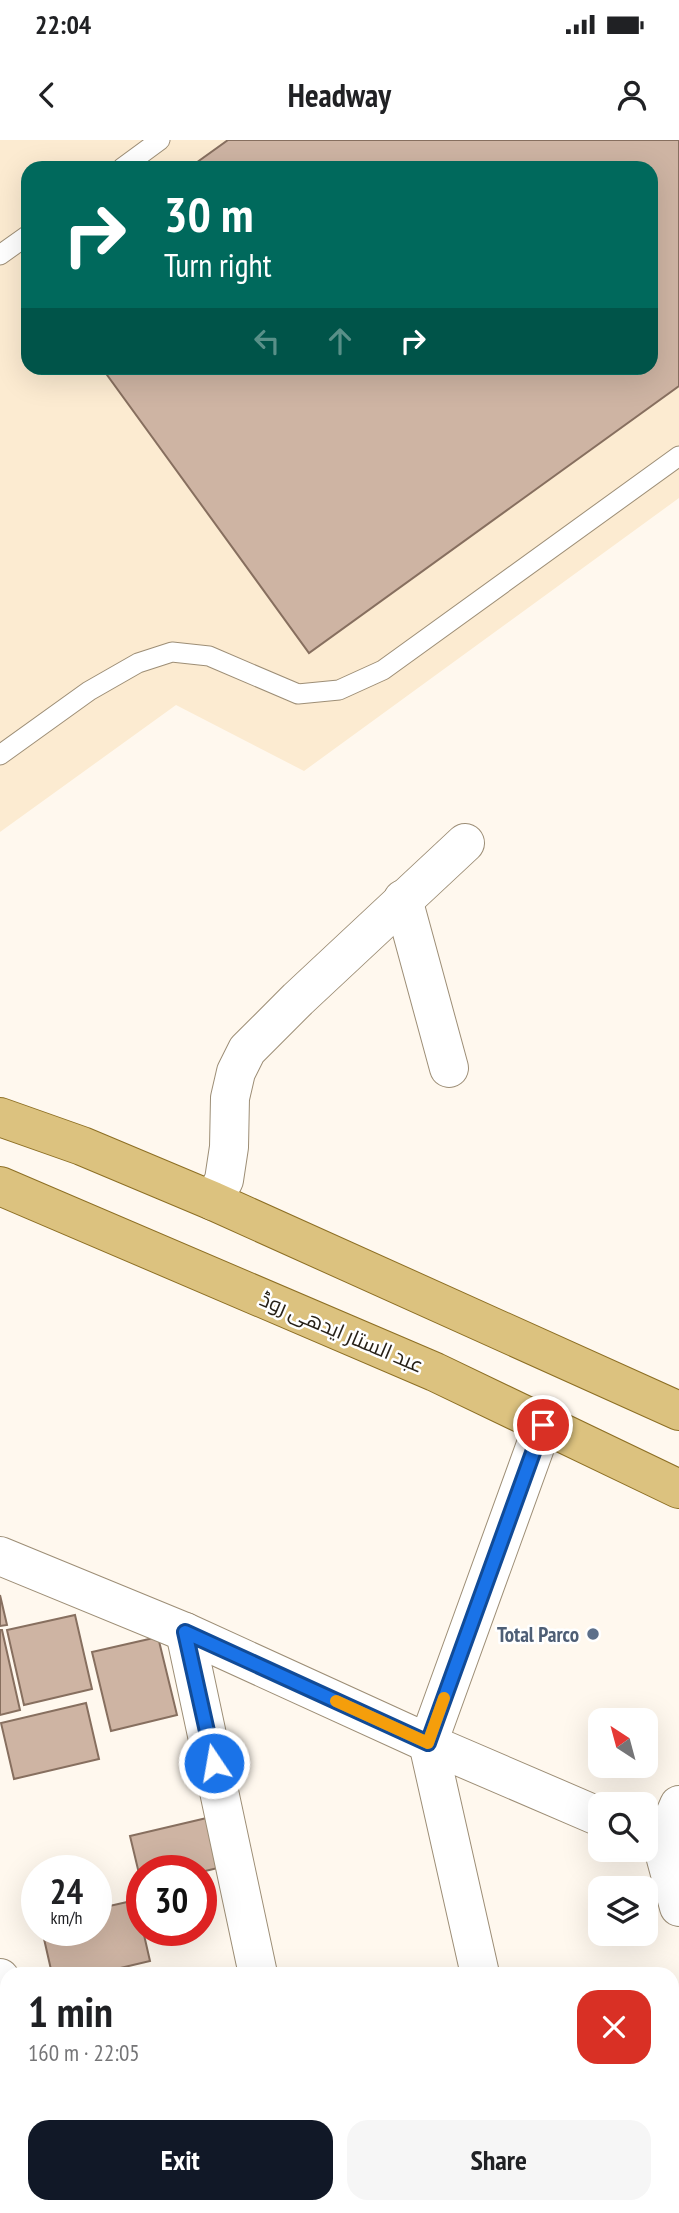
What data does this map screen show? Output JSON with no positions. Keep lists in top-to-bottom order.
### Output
{
  "streets": {
    "main road": ["عبد الستار ایدھی روڈ"]
  },
  "places": ["Total Parco"],
  "north": "top left",
  "page": {
    "status": "22:04",
    "header": "Headway",
    "turn": ["30 m", "Turn right"],
    "speed": "24 km/h",
    "limit": "30",
    "heading": ["1 min", "160 m · 22:05"],
    "buttons": ["Exit", "Share"]
  }
}
